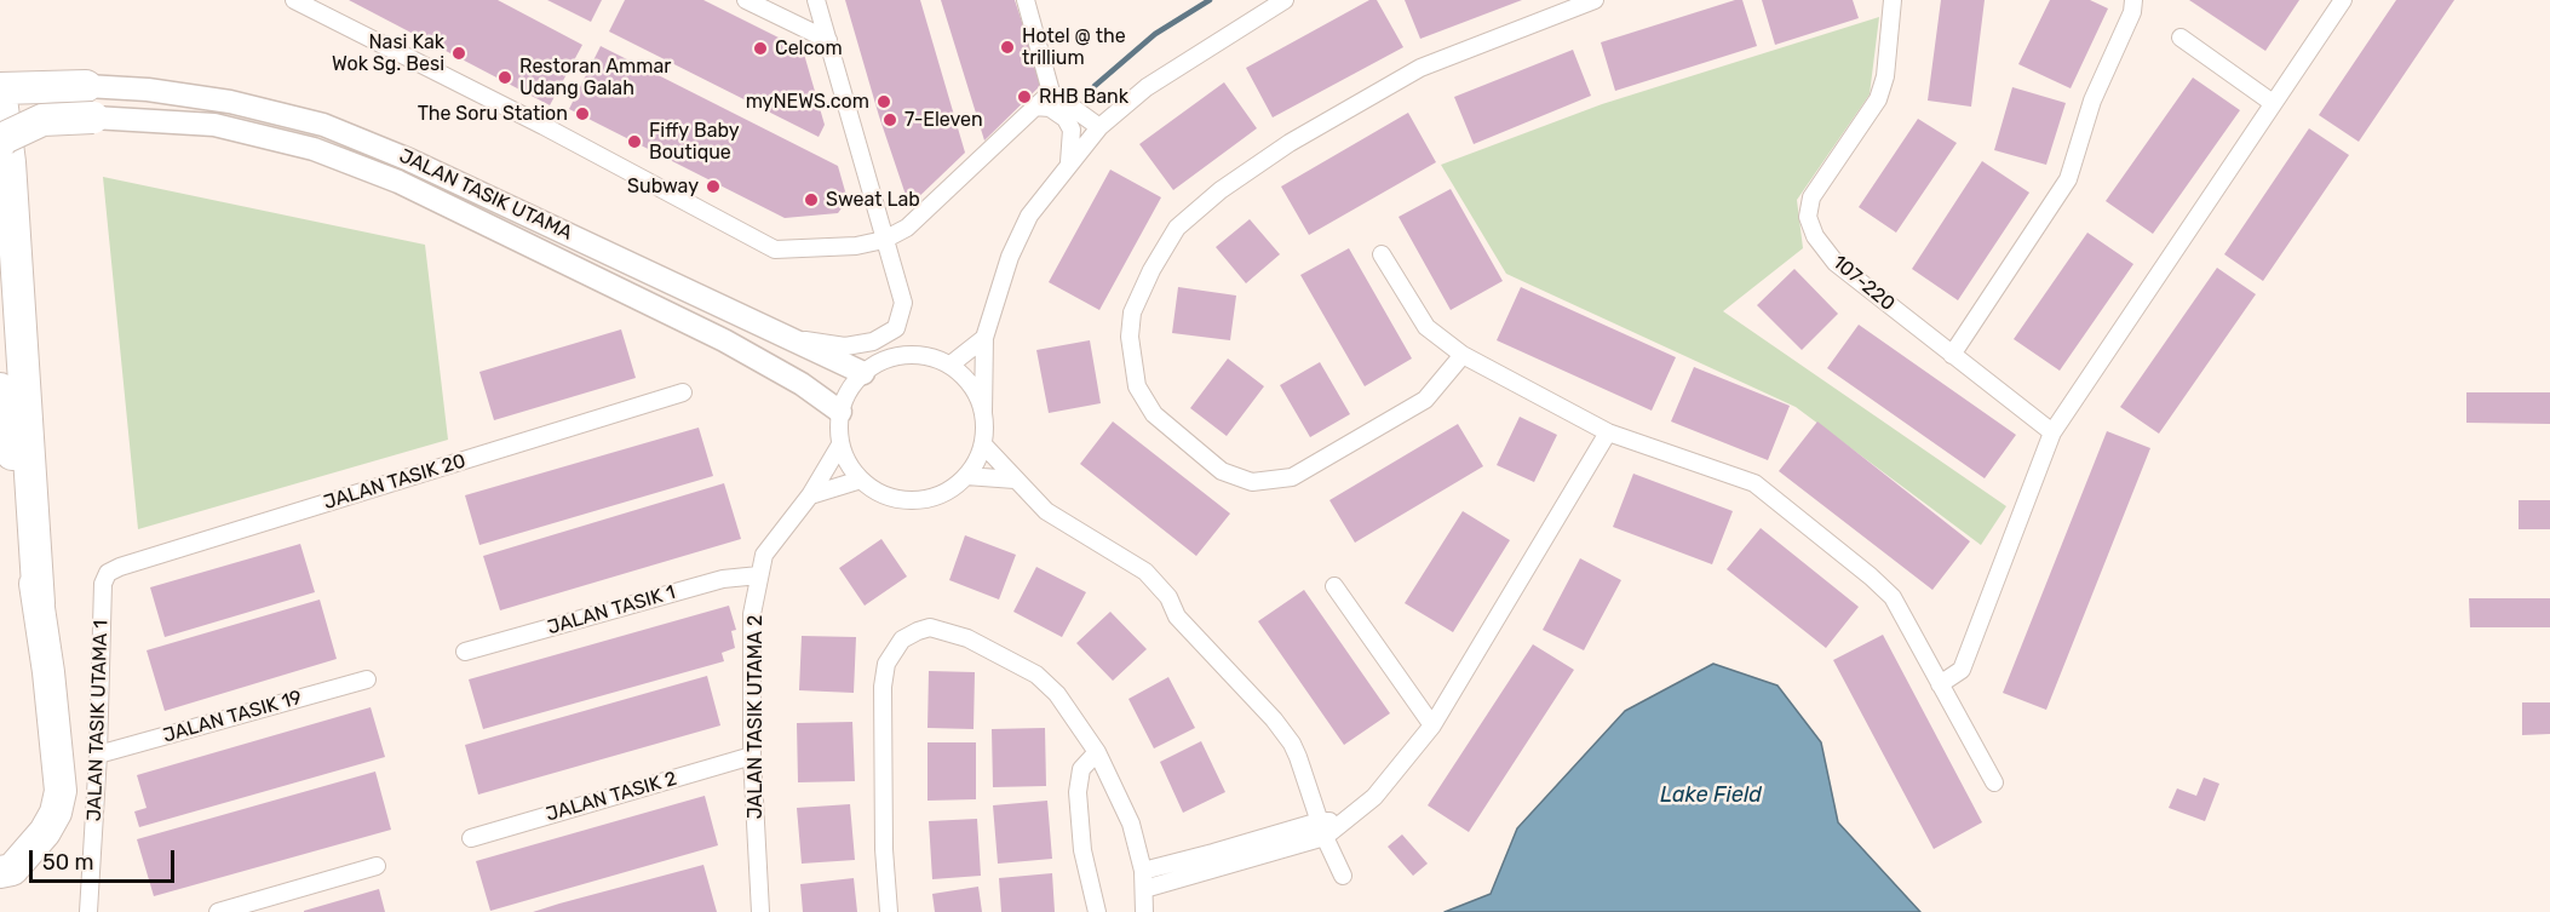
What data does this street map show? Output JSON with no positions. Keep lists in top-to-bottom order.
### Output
{
  "streets": {
    "street": [
      "JALAN TASIK UTAMA",
      "107-220",
      "JALAN TASIK 20",
      "JALAN TASIK 1",
      "JALAN TASIK 19",
      "JALAN TASIK UTAMA 2",
      "JALAN TASIK UTAMA 1",
      "JALAN TASIK 2"
    ]
  },
  "crossings": [
    ["JALAN TASIK UTAMA", "JALAN TASIK UTAMA 2"],
    ["JALAN TASIK 20", "JALAN TASIK UTAMA 1"],
    ["JALAN TASIK 1", "JALAN TASIK UTAMA 2"],
    ["JALAN TASIK 19", "JALAN TASIK UTAMA 1"],
    ["JALAN TASIK UTAMA 2", "JALAN TASIK 2"]
  ],
  "water": ["Lake Field"],
  "places": [
    "Hotel @ the trillium",
    "Celcom",
    "Nasi Kak Wok Sg. Besi",
    "Restoran Ammar Udang Galah",
    "RHB Bank",
    "myNEWS.com",
    "The Soru Station",
    "7-Eleven",
    "Fiffy Baby Boutique",
    "Subway",
    "Sweat Lab"
  ],
  "scale_bar": "50 m"
}
